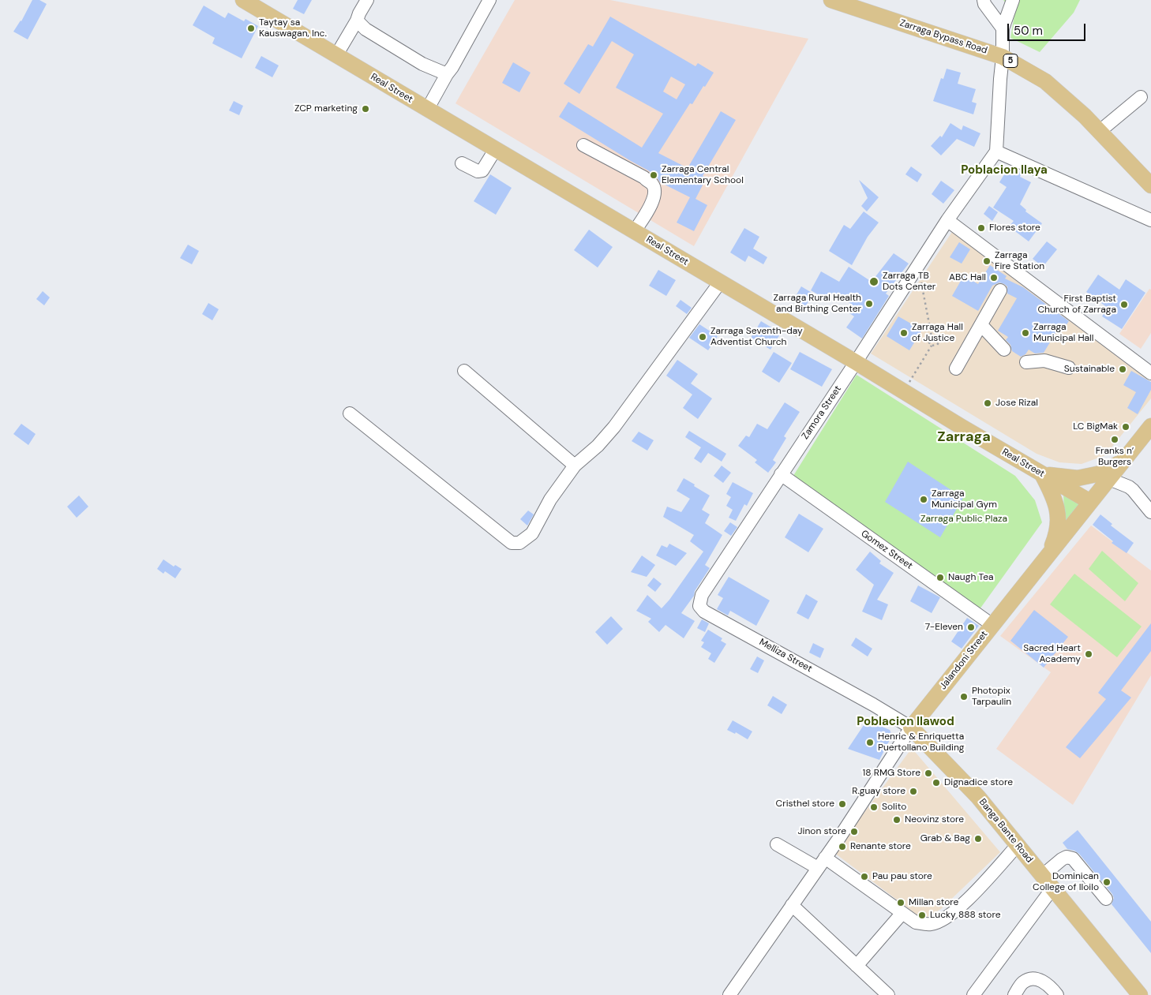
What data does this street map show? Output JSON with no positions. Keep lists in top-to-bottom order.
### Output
{
  "streets": {
    "main road": [
      "Zarraga Bypass Road",
      "5",
      "Real Street",
      "Jalandoni Street",
      "Banga Bante Road"
    ],
    "street": ["Zamora Street", "Gomez Street", "Melliza Street"]
  },
  "crossings": [
    ["Real Street", "Zamora Street"],
    ["Real Street", "Jalandoni Street"],
    ["Zamora Street", "Gomez Street"],
    ["Zamora Street", "Melliza Street"],
    ["Gomez Street", "Jalandoni Street"],
    ["Melliza Street", "Jalandoni Street"],
    ["Melliza Street", "Banga Bante Road"],
    ["Jalandoni Street", "Banga Bante Road"]
  ],
  "districts": ["Poblacion Ilaya", "Zarraga", "Poblacion Ilawod"],
  "parks": ["Zarraga Public Plaza"],
  "places": [
    "Taytay sa Kauswagan, Inc.",
    "ZCP marketing",
    "Zarraga Central Elementary School",
    "Flores store",
    "Zarraga Fire Station",
    "ABC Hall",
    "Zarraga TB Dots Center",
    "Zarraga Rural Health and Birthing Center",
    "First Baptist Church of Zarraga",
    "Zarraga Hall of Justice",
    "Zarraga Municipal Hall",
    "Zarraga Seventh-day Adventist Church",
    "Sustainable",
    "Jose Rizal",
    "LC BigMak",
    "Franks n’ Burgers",
    "Zarraga Municipal Gym",
    "Naugh Tea",
    "7-Eleven",
    "Sacred Heart Academy",
    "Photopix Tarpaulin",
    "Henric & Enriquetta Puertollano Building",
    "18 RMG Store",
    "Dignadice store",
    "R.guay store",
    "Cristhel store",
    "Solito",
    "Neovinz store",
    "Jinon store",
    "Grab & Bag",
    "Renante store",
    "Pau pau store",
    "Dominican College of Iloilo",
    "Millan store",
    "Lucky 888 store"
  ],
  "scale_bar": "50 m"
}
